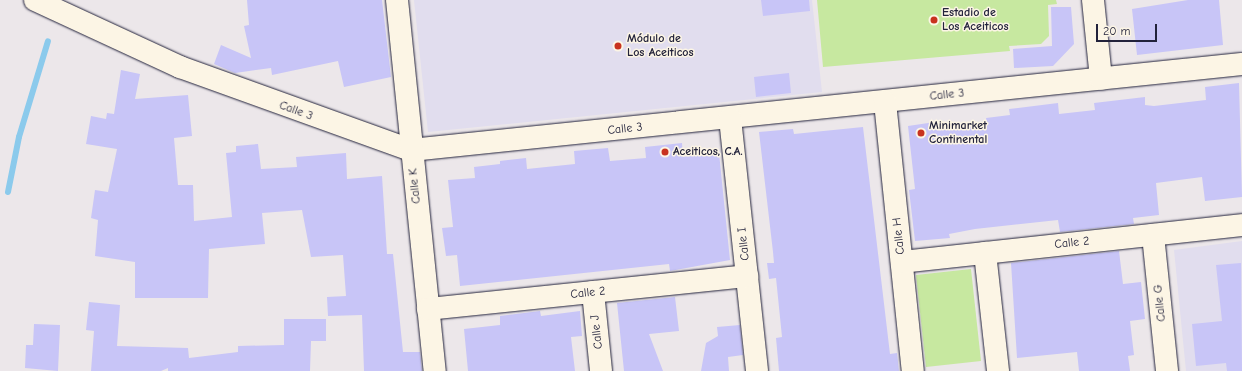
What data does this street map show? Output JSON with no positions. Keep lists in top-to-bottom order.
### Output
{
  "streets": {
    "street": [
      "Calle 3",
      "Calle K",
      "Calle H",
      "Calle 2",
      "Calle I",
      "Calle G",
      "Calle J"
    ]
  },
  "crossings": [
    ["Calle 3", "Calle K"],
    ["Calle 3", "Calle H"],
    ["Calle 3", "Calle I"],
    ["Calle K", "Calle 2"],
    ["Calle H", "Calle 2"],
    ["Calle 2", "Calle I"],
    ["Calle 2", "Calle G"],
    ["Calle 2", "Calle J"]
  ],
  "places": [
    "Estadio de Los Aceiticos",
    "Módulo de Los Aceiticos",
    "Minimarket Continental",
    "Aceiticos, C.A."
  ],
  "scale_bar": "20 m"
}
